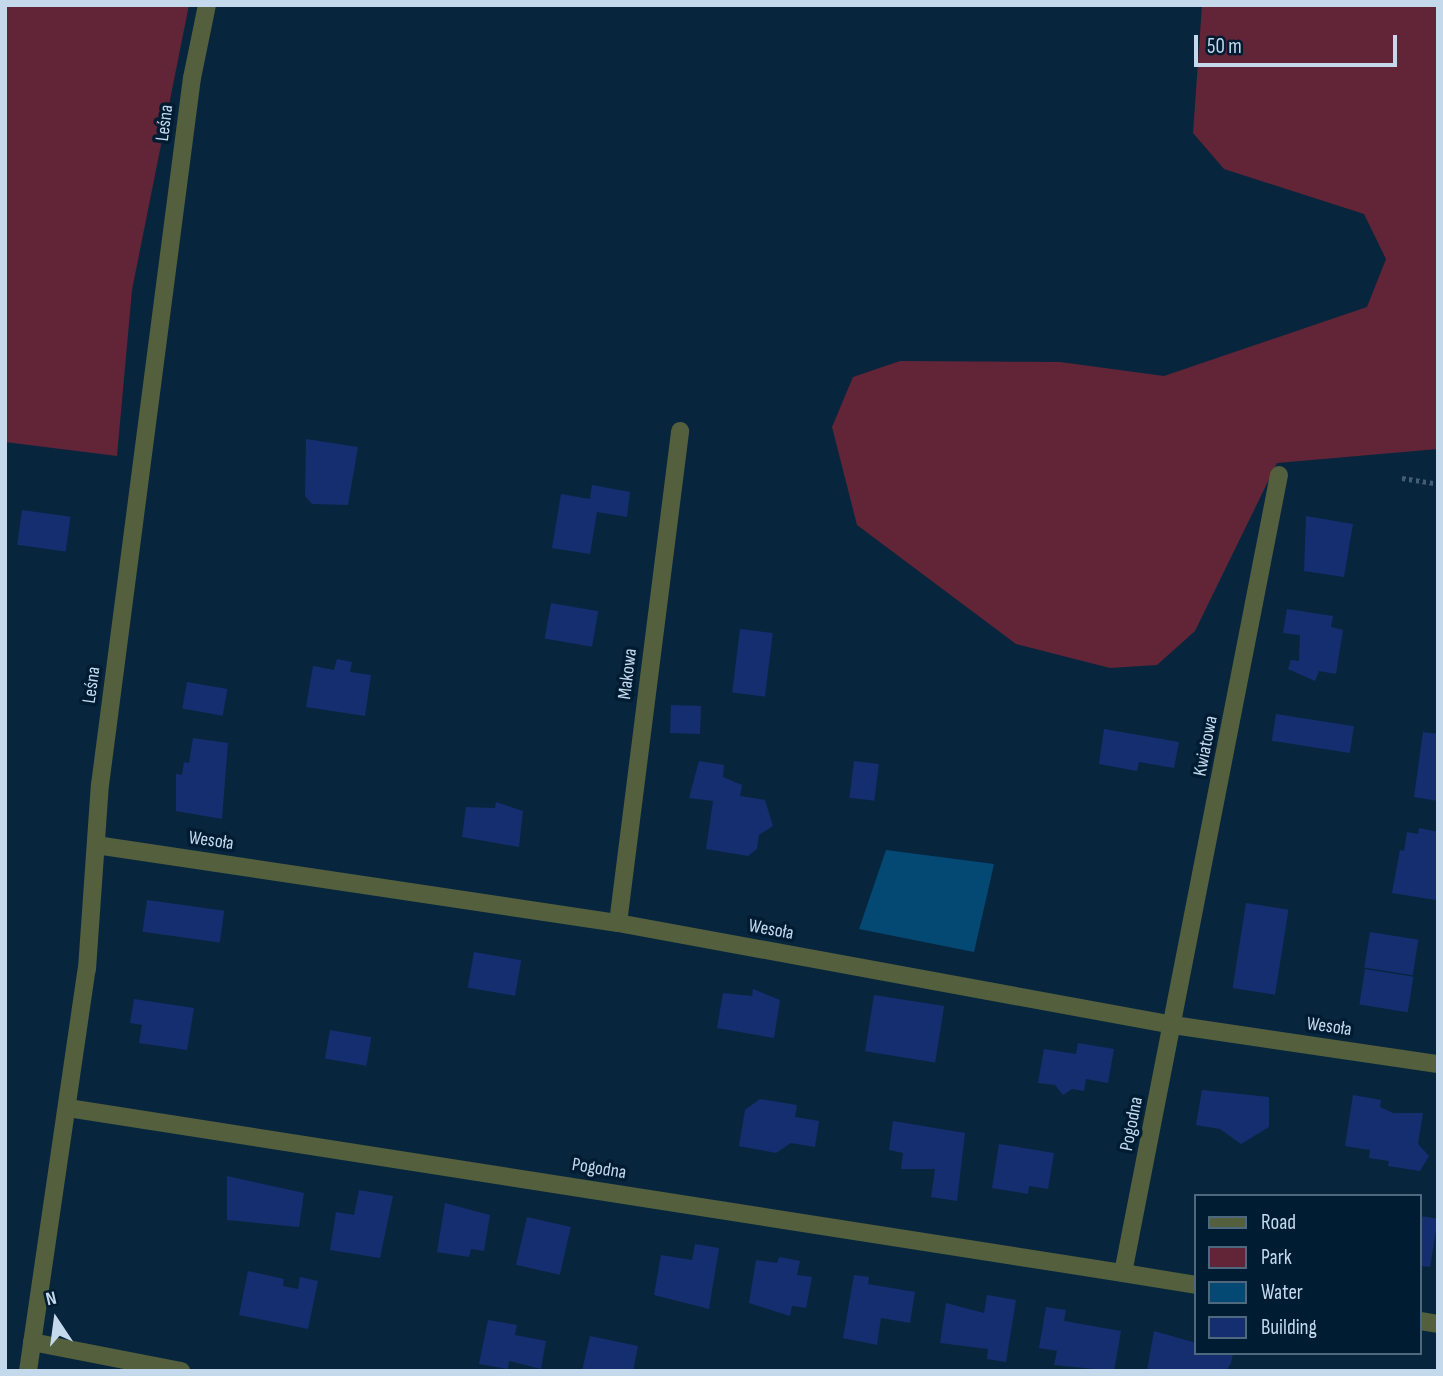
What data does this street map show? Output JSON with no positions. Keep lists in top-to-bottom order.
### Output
{
  "streets": {
    "street": [
      "Leśna",
      "Makowa",
      "Kwiatowa",
      "Wesoła",
      "Pogodna"
    ]
  },
  "crossings": [
    ["Leśna", "Wesoła"],
    ["Leśna", "Pogodna"],
    ["Makowa", "Wesoła"],
    ["Kwiatowa", "Wesoła"],
    ["Kwiatowa", "Pogodna"],
    ["Wesoła", "Pogodna"]
  ],
  "legend": [
    "Road",
    "Park",
    "Water",
    "Building"
  ],
  "scale_bar": "50 m",
  "north": "top"
}
